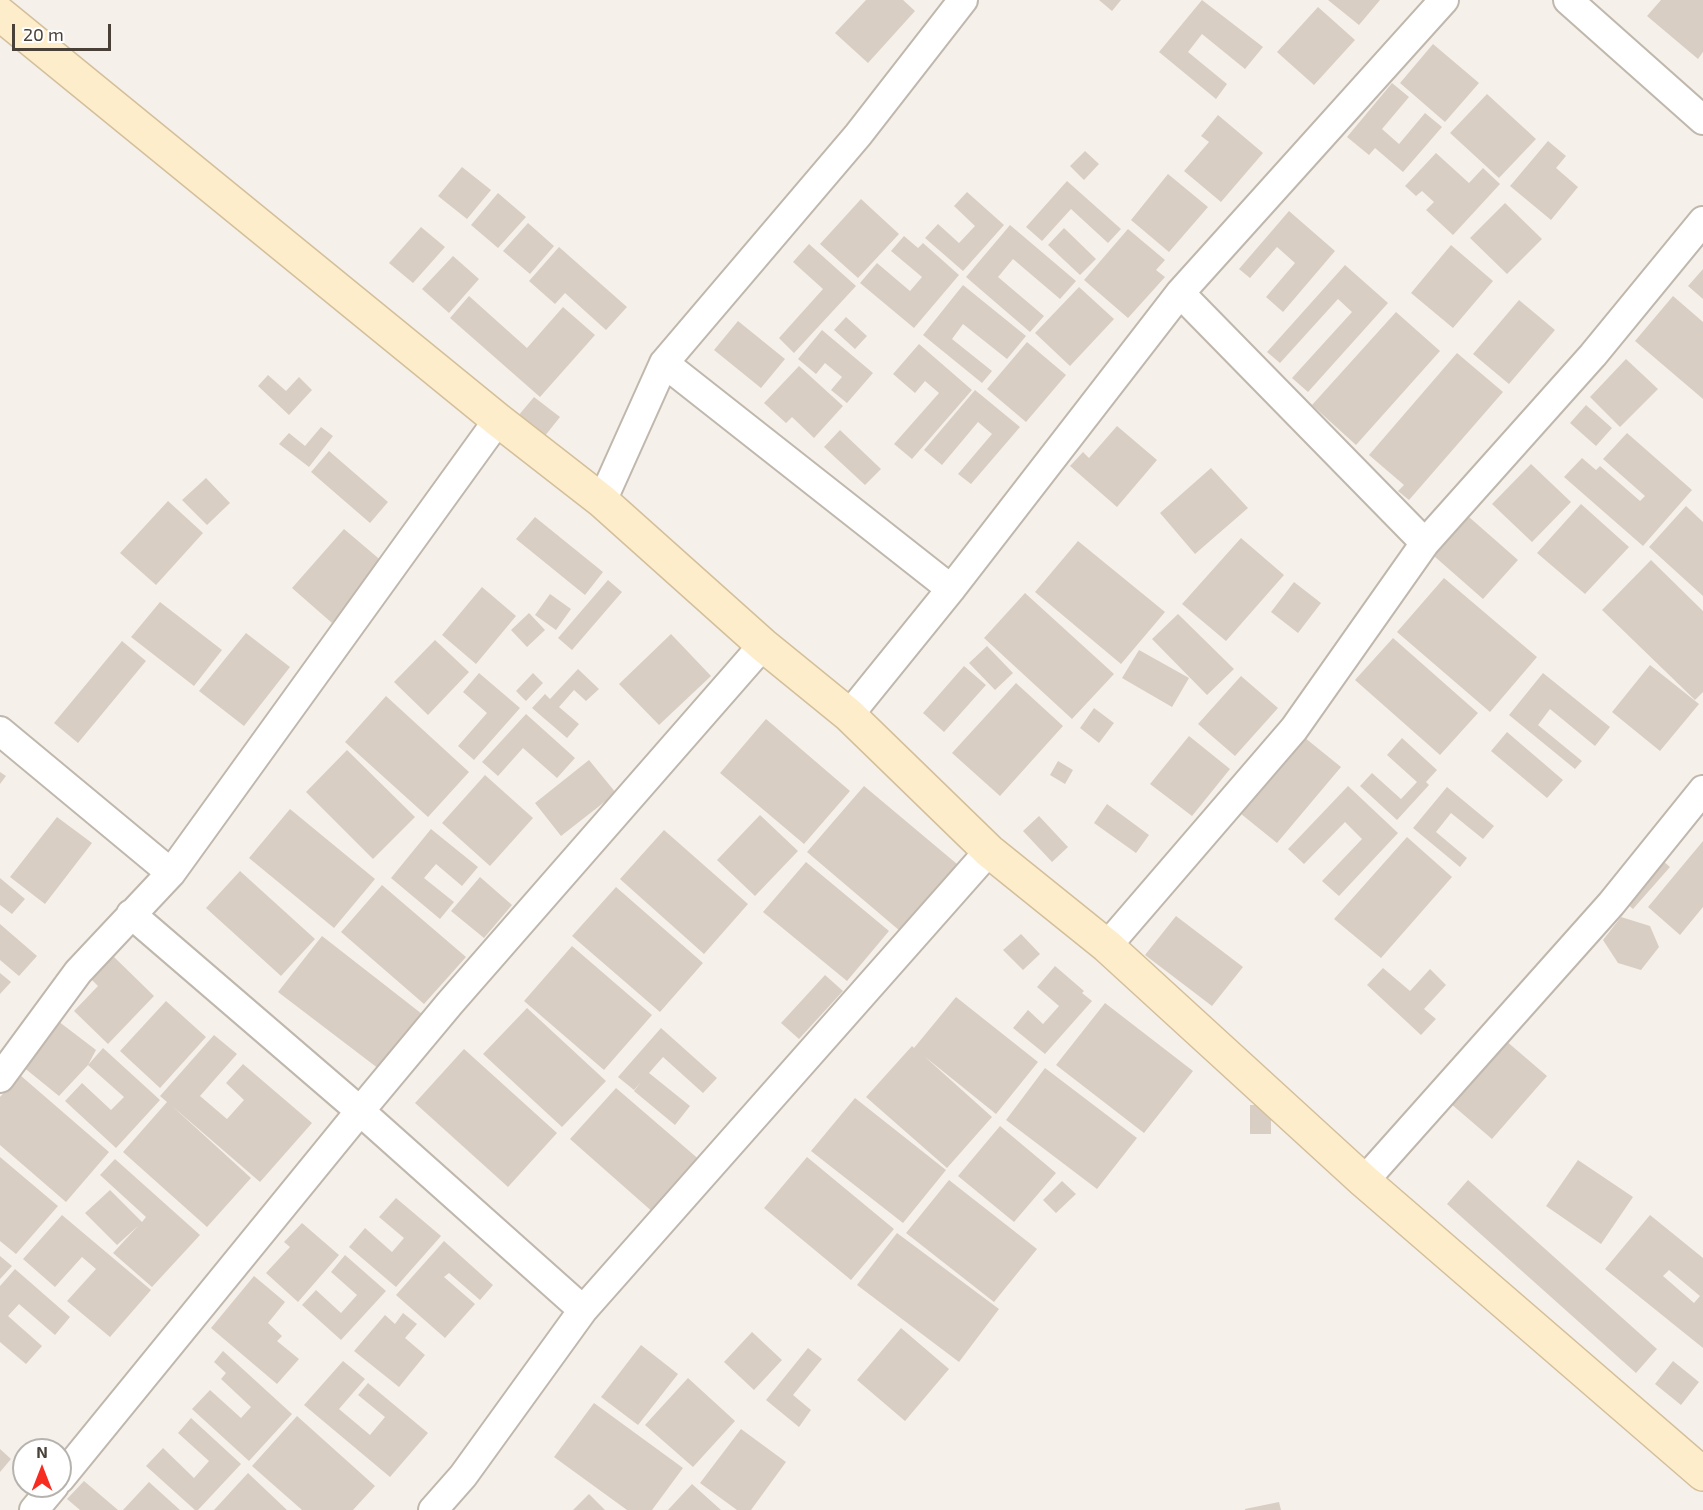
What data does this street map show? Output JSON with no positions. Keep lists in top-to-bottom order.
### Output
{
  "scale_bar": "20 m",
  "north": "top"
}
